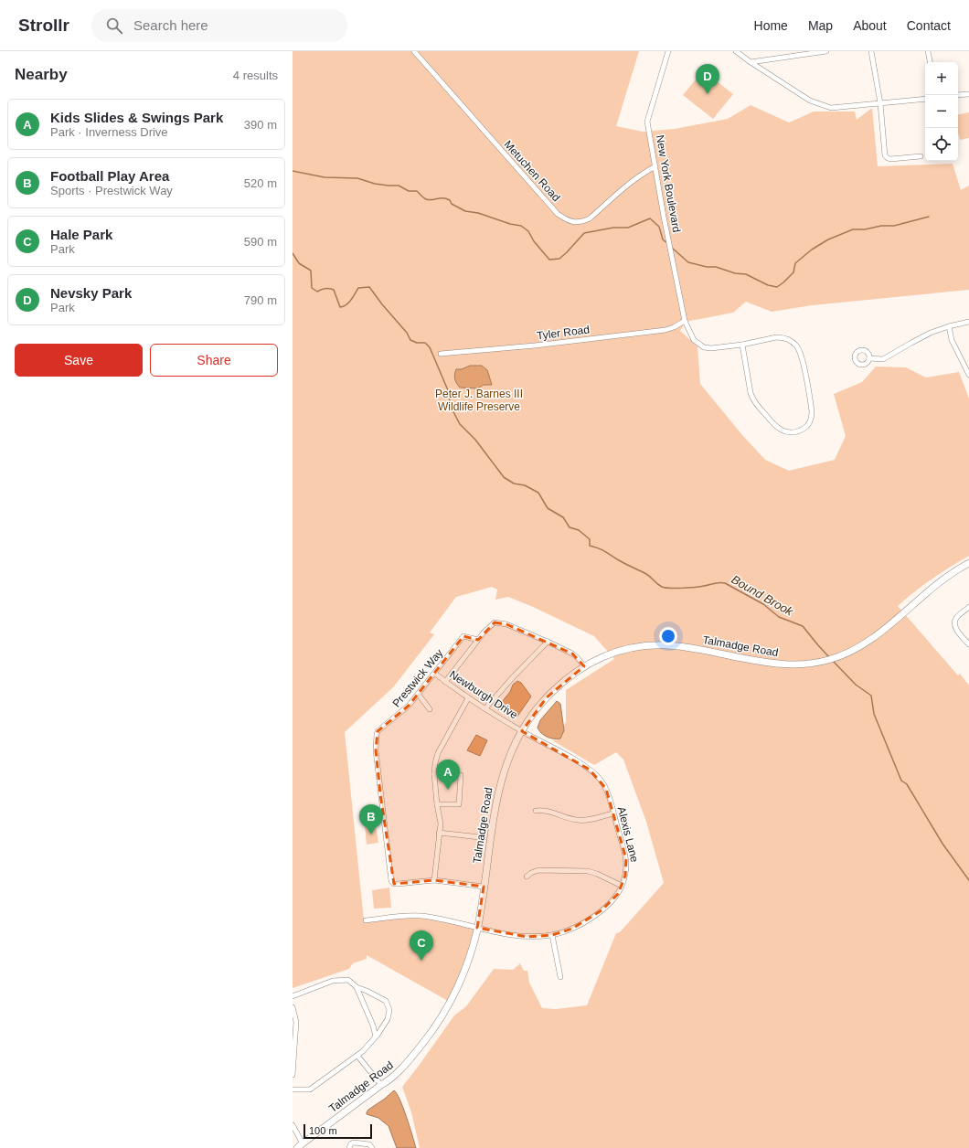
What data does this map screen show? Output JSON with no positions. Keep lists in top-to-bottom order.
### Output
{
  "streets": {
    "street": [
      "Metuchen Road",
      "New York Boulevard",
      "Tyler Road",
      "Talmadge Road",
      "Prestwick Way",
      "Newburgh Drive",
      "Alexis Lane"
    ]
  },
  "crossings": [
    ["Metuchen Road", "New York Boulevard"],
    ["New York Boulevard", "Tyler Road"],
    ["Talmadge Road", "Prestwick Way"],
    ["Talmadge Road", "Newburgh Drive"],
    ["Talmadge Road", "Alexis Lane"],
    ["Prestwick Way", "Newburgh Drive"],
    ["Newburgh Drive", "Alexis Lane"]
  ],
  "water": ["Bound Brook"],
  "parks": ["Peter J. Barnes III Wildlife Preserve"],
  "scale_bar": "100 m",
  "page": {
    "header": "Strollr",
    "search": "Search here",
    "nav": [
      "Home",
      "Map",
      "About",
      "Contact"
    ],
    "heading": ["Nearby", "4 results"],
    "map_buttons": ["+", "−"],
    "pins": [
      "D",
      "A",
      "B",
      "C"
    ],
    "list": [
      {
        "mark": "A",
        "name": "Kids Slides & Swings Park",
        "note": "Park · Inverness Drive",
        "value": "390 m"
      },
      {
        "mark": "B",
        "name": "Football Play Area",
        "note": "Sports · Prestwick Way",
        "value": "520 m"
      },
      {
        "mark": "C",
        "name": "Hale Park",
        "note": "Park",
        "value": "590 m"
      },
      {
        "mark": "D",
        "name": "Nevsky Park",
        "note": "Park",
        "value": "790 m"
      }
    ],
    "buttons": ["Save", "Share"],
    "scale": "100 m"
  }
}
